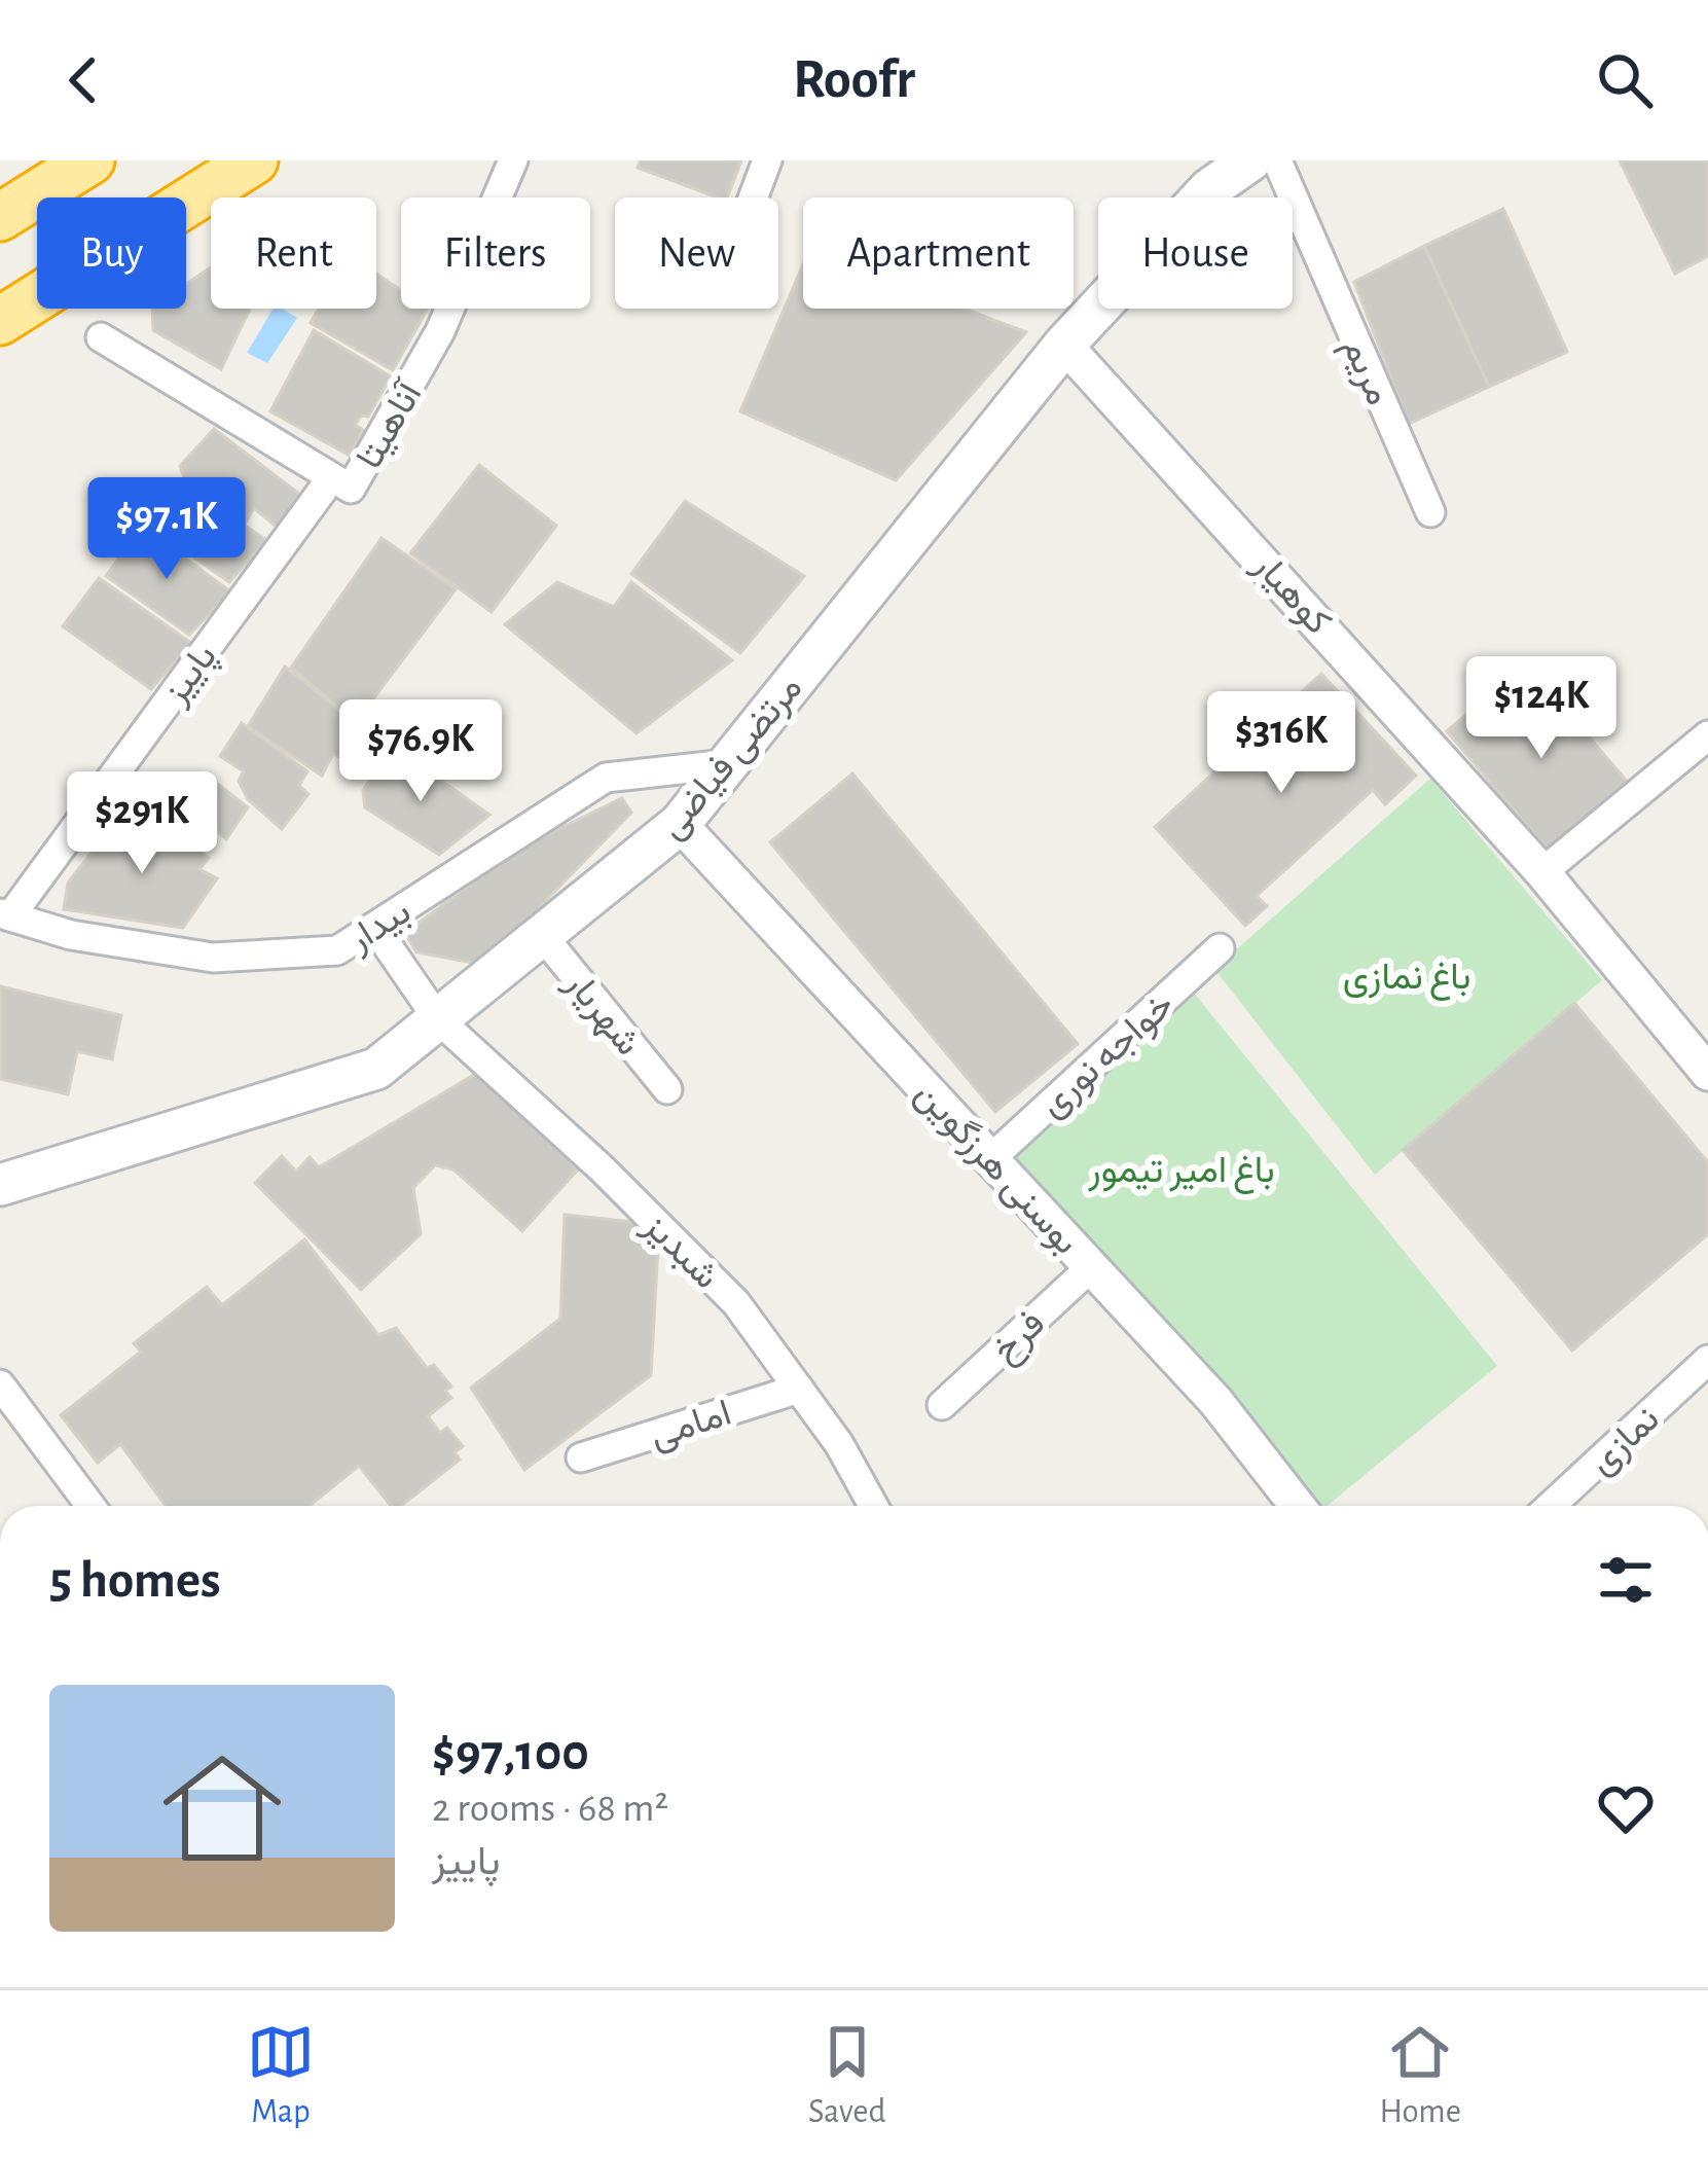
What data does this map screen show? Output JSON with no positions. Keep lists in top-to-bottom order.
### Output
{
  "streets": {
    "main road": ["مرتضی فیاضی"],
    "street": [
      "مریم",
      "آناهیتا",
      "کوهیار",
      "پاییز",
      "بیدار",
      "شهریار",
      "خواجه نوری",
      "بوسنی هرزگوین",
      "شبدیز",
      "فرخ",
      "امامی",
      "نمازی"
    ]
  },
  "crossings": [
    ["کوهیار", "مرتضی فیاضی"],
    ["پاییز", "بیدار"],
    ["مرتضی فیاضی", "بیدار"],
    ["مرتضی فیاضی", "شهریار"],
    ["مرتضی فیاضی", "بوسنی هرزگوین"],
    ["مرتضی فیاضی", "شبدیز"],
    ["بیدار", "شبدیز"],
    ["خواجه نوری", "بوسنی هرزگوین"],
    ["بوسنی هرزگوین", "فرخ"],
    ["شبدیز", "امامی"]
  ],
  "parks": ["باغ نمازی", "باغ امیر تیمور"],
  "page": {
    "header": "Roofr",
    "chip": [
      "Buy",
      "Rent",
      "Filters",
      "New",
      "Apartment",
      "House"
    ],
    "price": [
      "$97.1K",
      "$124K",
      "$316K",
      "$76.9K",
      "$291K"
    ],
    "heading": "5 homes",
    "list": [
      {
        "name": "$97,100",
        "note": "2 rooms · 68 m² · پاییز"
      }
    ],
    "tabs": ["Map", "Saved", "Home"]
  }
}
